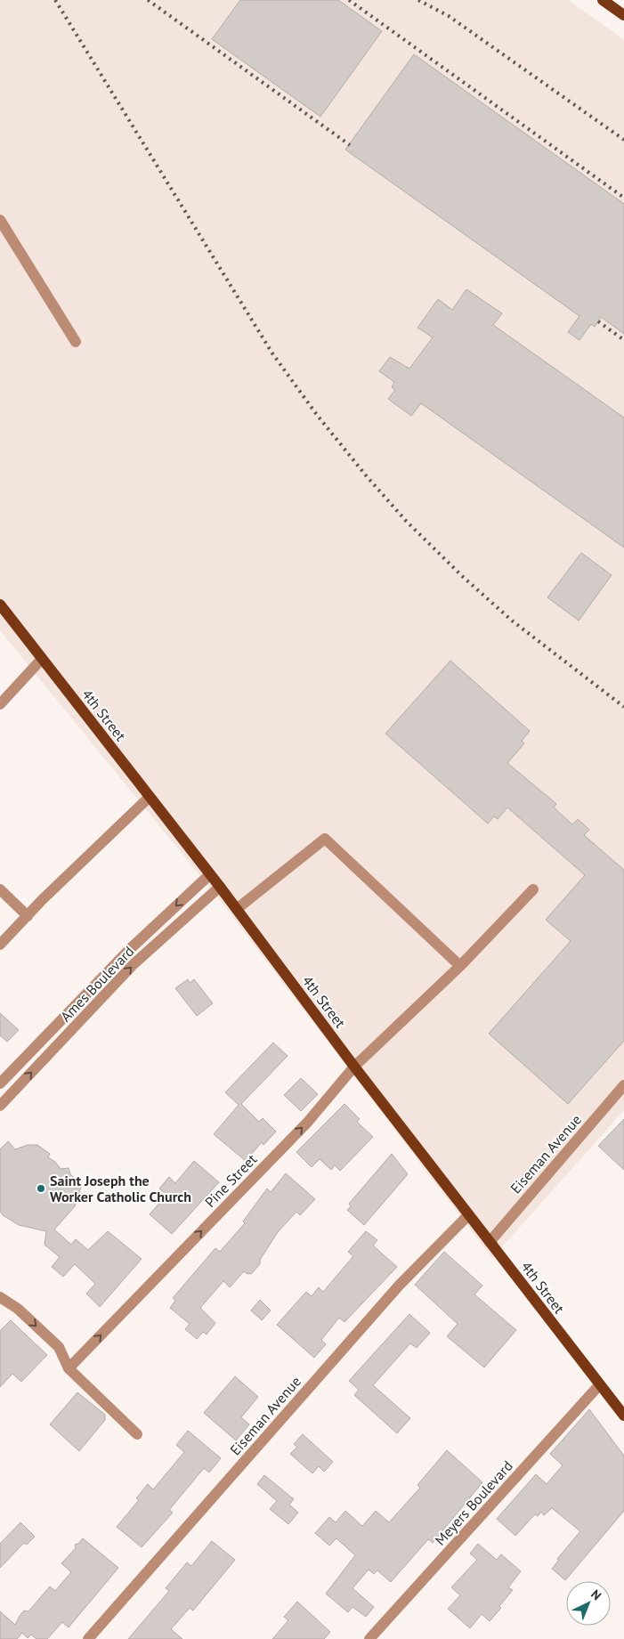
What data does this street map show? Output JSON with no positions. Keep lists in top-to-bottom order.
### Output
{
  "streets": {
    "main road": ["4th Street"],
    "street": [
      "Ames Boulevard",
      "Eiseman Avenue",
      "Pine Street",
      "Meyers Boulevard"
    ]
  },
  "crossings": [
    ["4th Street", "Ames Boulevard"],
    ["4th Street", "Eiseman Avenue"],
    ["4th Street", "Pine Street"],
    ["4th Street", "Meyers Boulevard"]
  ],
  "one_way": ["Pine Street"],
  "places": ["Saint Joseph the Worker Catholic Church"],
  "north": "top right"
}
